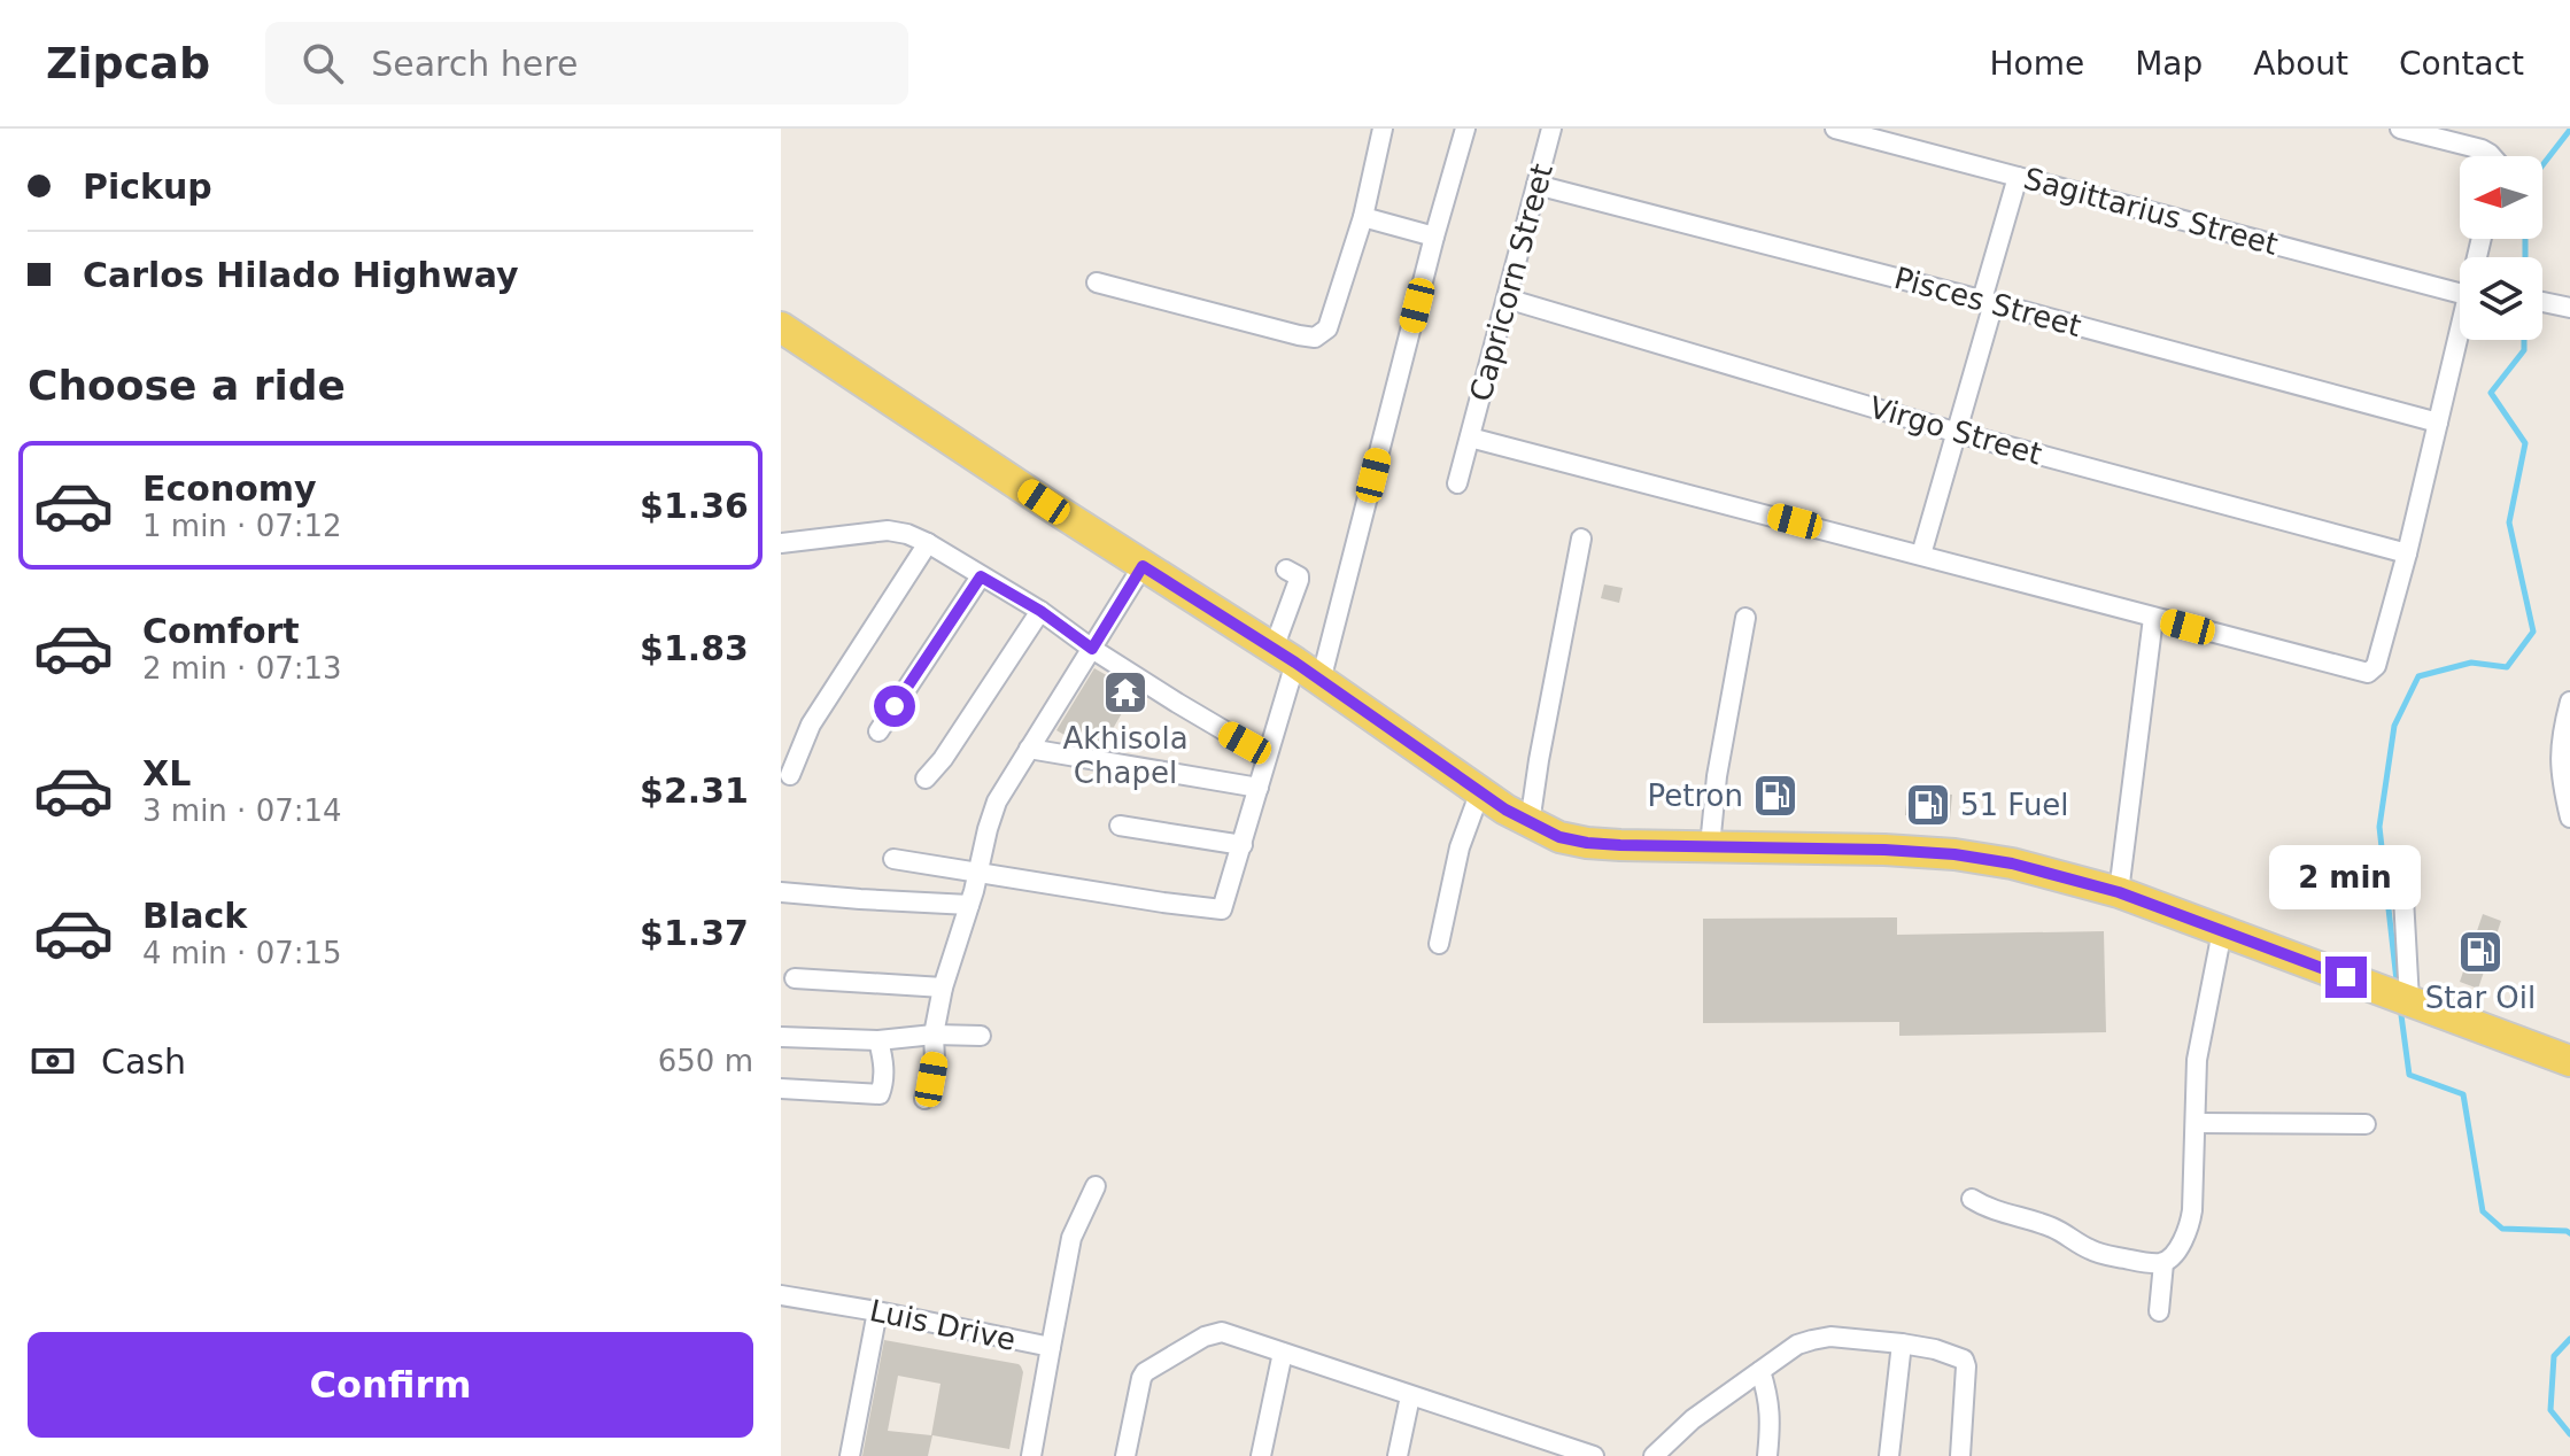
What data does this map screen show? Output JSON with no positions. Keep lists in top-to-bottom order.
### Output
{
  "streets": {
    "street": [
      "Sagittarius Street",
      "Capricorn Street",
      "Pisces Street",
      "Virgo Street",
      "Luis Drive"
    ]
  },
  "crossings": [
    ["Capricorn Street", "Pisces Street"],
    ["Capricorn Street", "Virgo Street"]
  ],
  "places": {
    "temple": ["Akhisola Chapel"],
    "fuel station": ["Petron", "51 Fuel", "Star Oil"]
  },
  "north": "left",
  "page": {
    "header": "Zipcab",
    "search": "Search here",
    "nav": [
      "Home",
      "Map",
      "About",
      "Contact"
    ],
    "banner": ["Pickup", "Carlos Hilado Highway"],
    "heading": "Choose a ride",
    "list": [
      {
        "name": "Economy",
        "note": "1 min · 07:12",
        "value": "$1.36"
      },
      {
        "name": "Comfort",
        "note": "2 min · 07:13",
        "value": "$1.83"
      },
      {
        "name": "XL",
        "note": "3 min · 07:14",
        "value": "$2.31"
      },
      {
        "name": "Black",
        "note": "4 min · 07:15",
        "value": "$1.37"
      }
    ],
    "bubble": "2 min",
    "pay": ["Cash", "650 m"],
    "buttons": "Confirm"
  }
}
